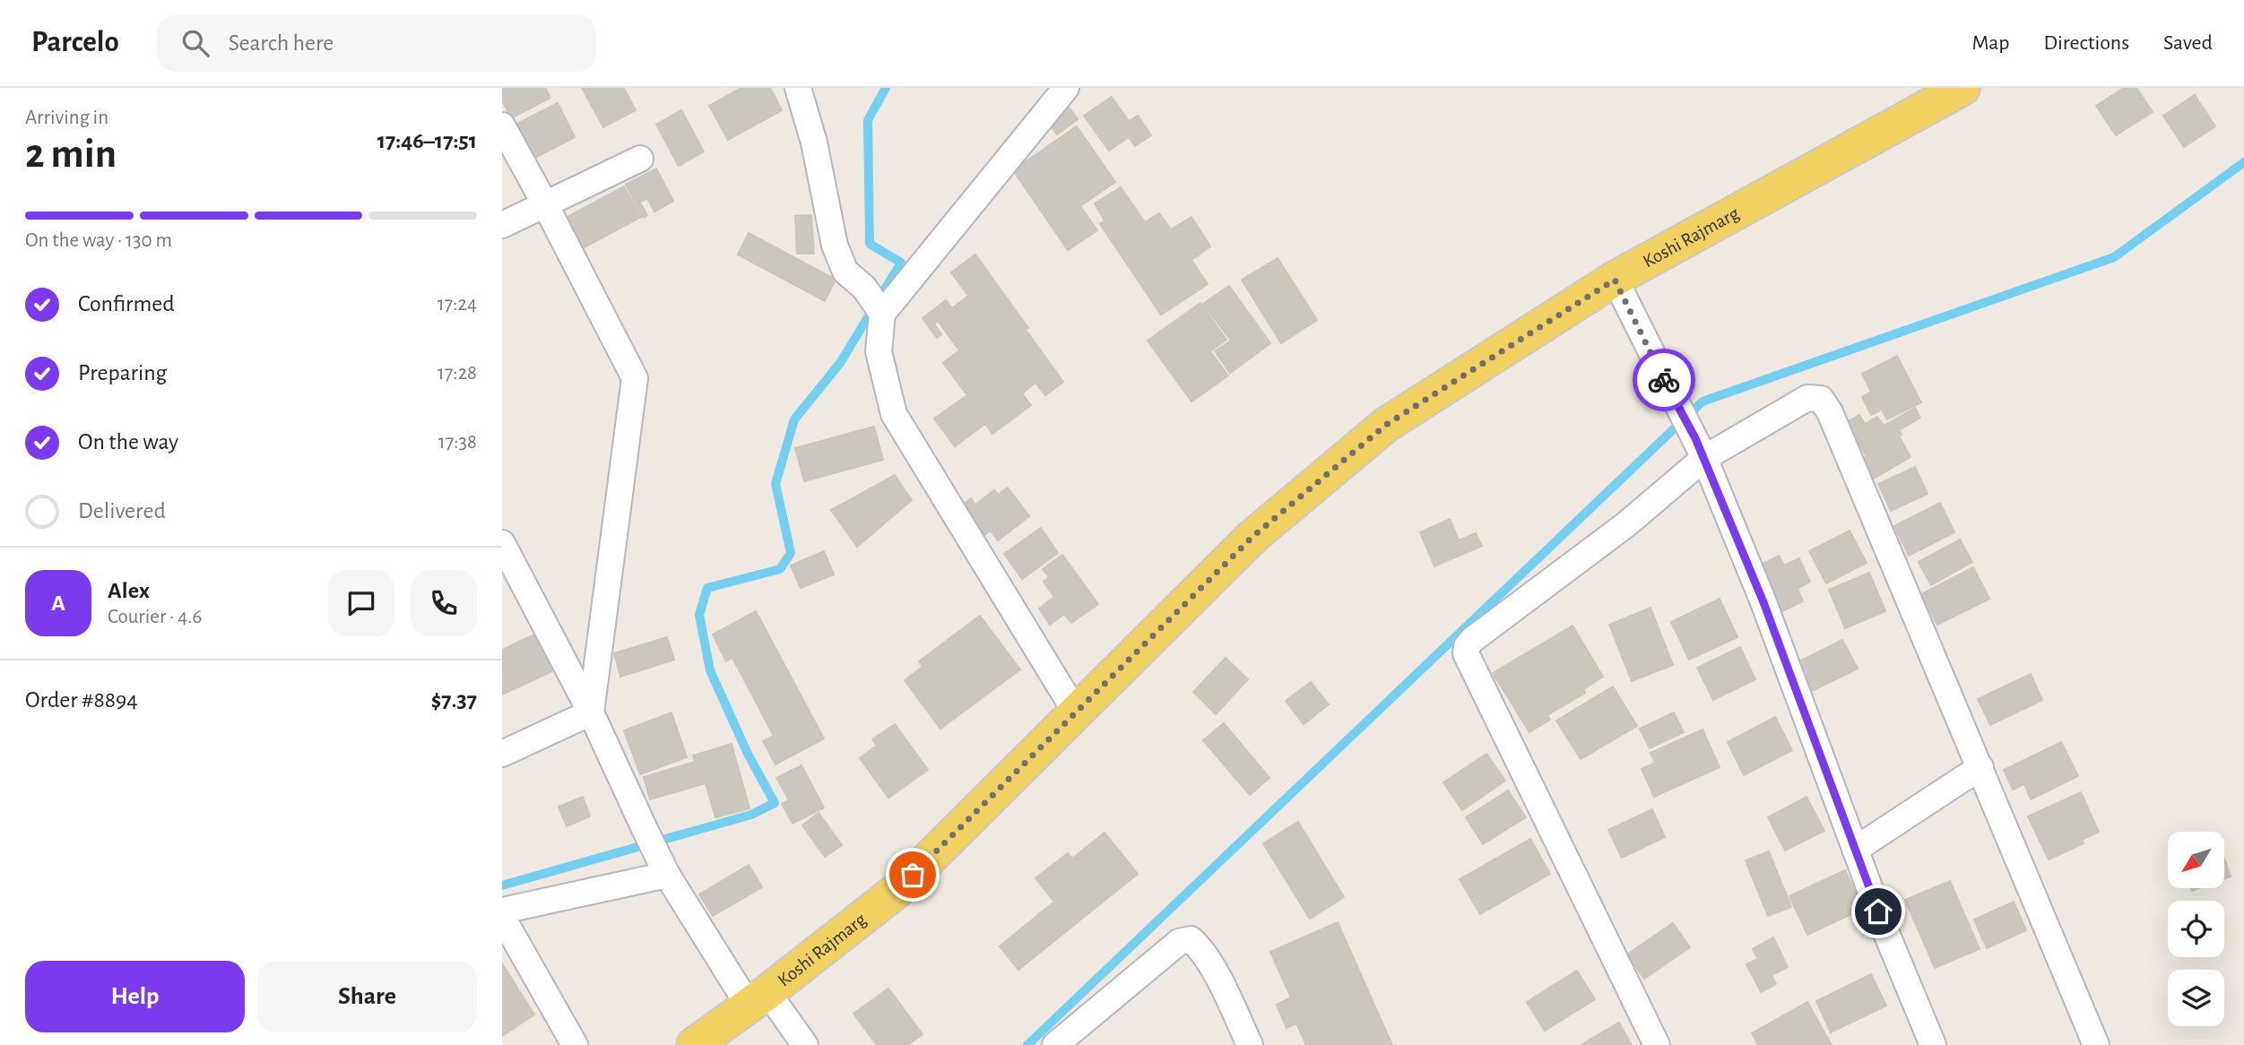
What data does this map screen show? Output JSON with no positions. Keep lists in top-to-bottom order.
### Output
{
  "streets": {
    "main road": ["Koshi Rajmarg"]
  },
  "north": "bottom left",
  "page": {
    "header": "Parcelo",
    "search": "Search here",
    "nav": ["Map", "Directions", "Saved"],
    "heading": ["2 min", "Arriving in", "17:46–17:51"],
    "panel": [
      "Alex",
      "Courier · 4.6",
      "Order #8894",
      "$7.37"
    ],
    "bar": "On the way · 130 m",
    "list": [
      ["Confirmed", "17:24"],
      ["Preparing", "17:28"],
      ["On the way", "17:38"],
      "Delivered"
    ],
    "round": "A",
    "buttons": ["Help", "Share"]
  }
}
